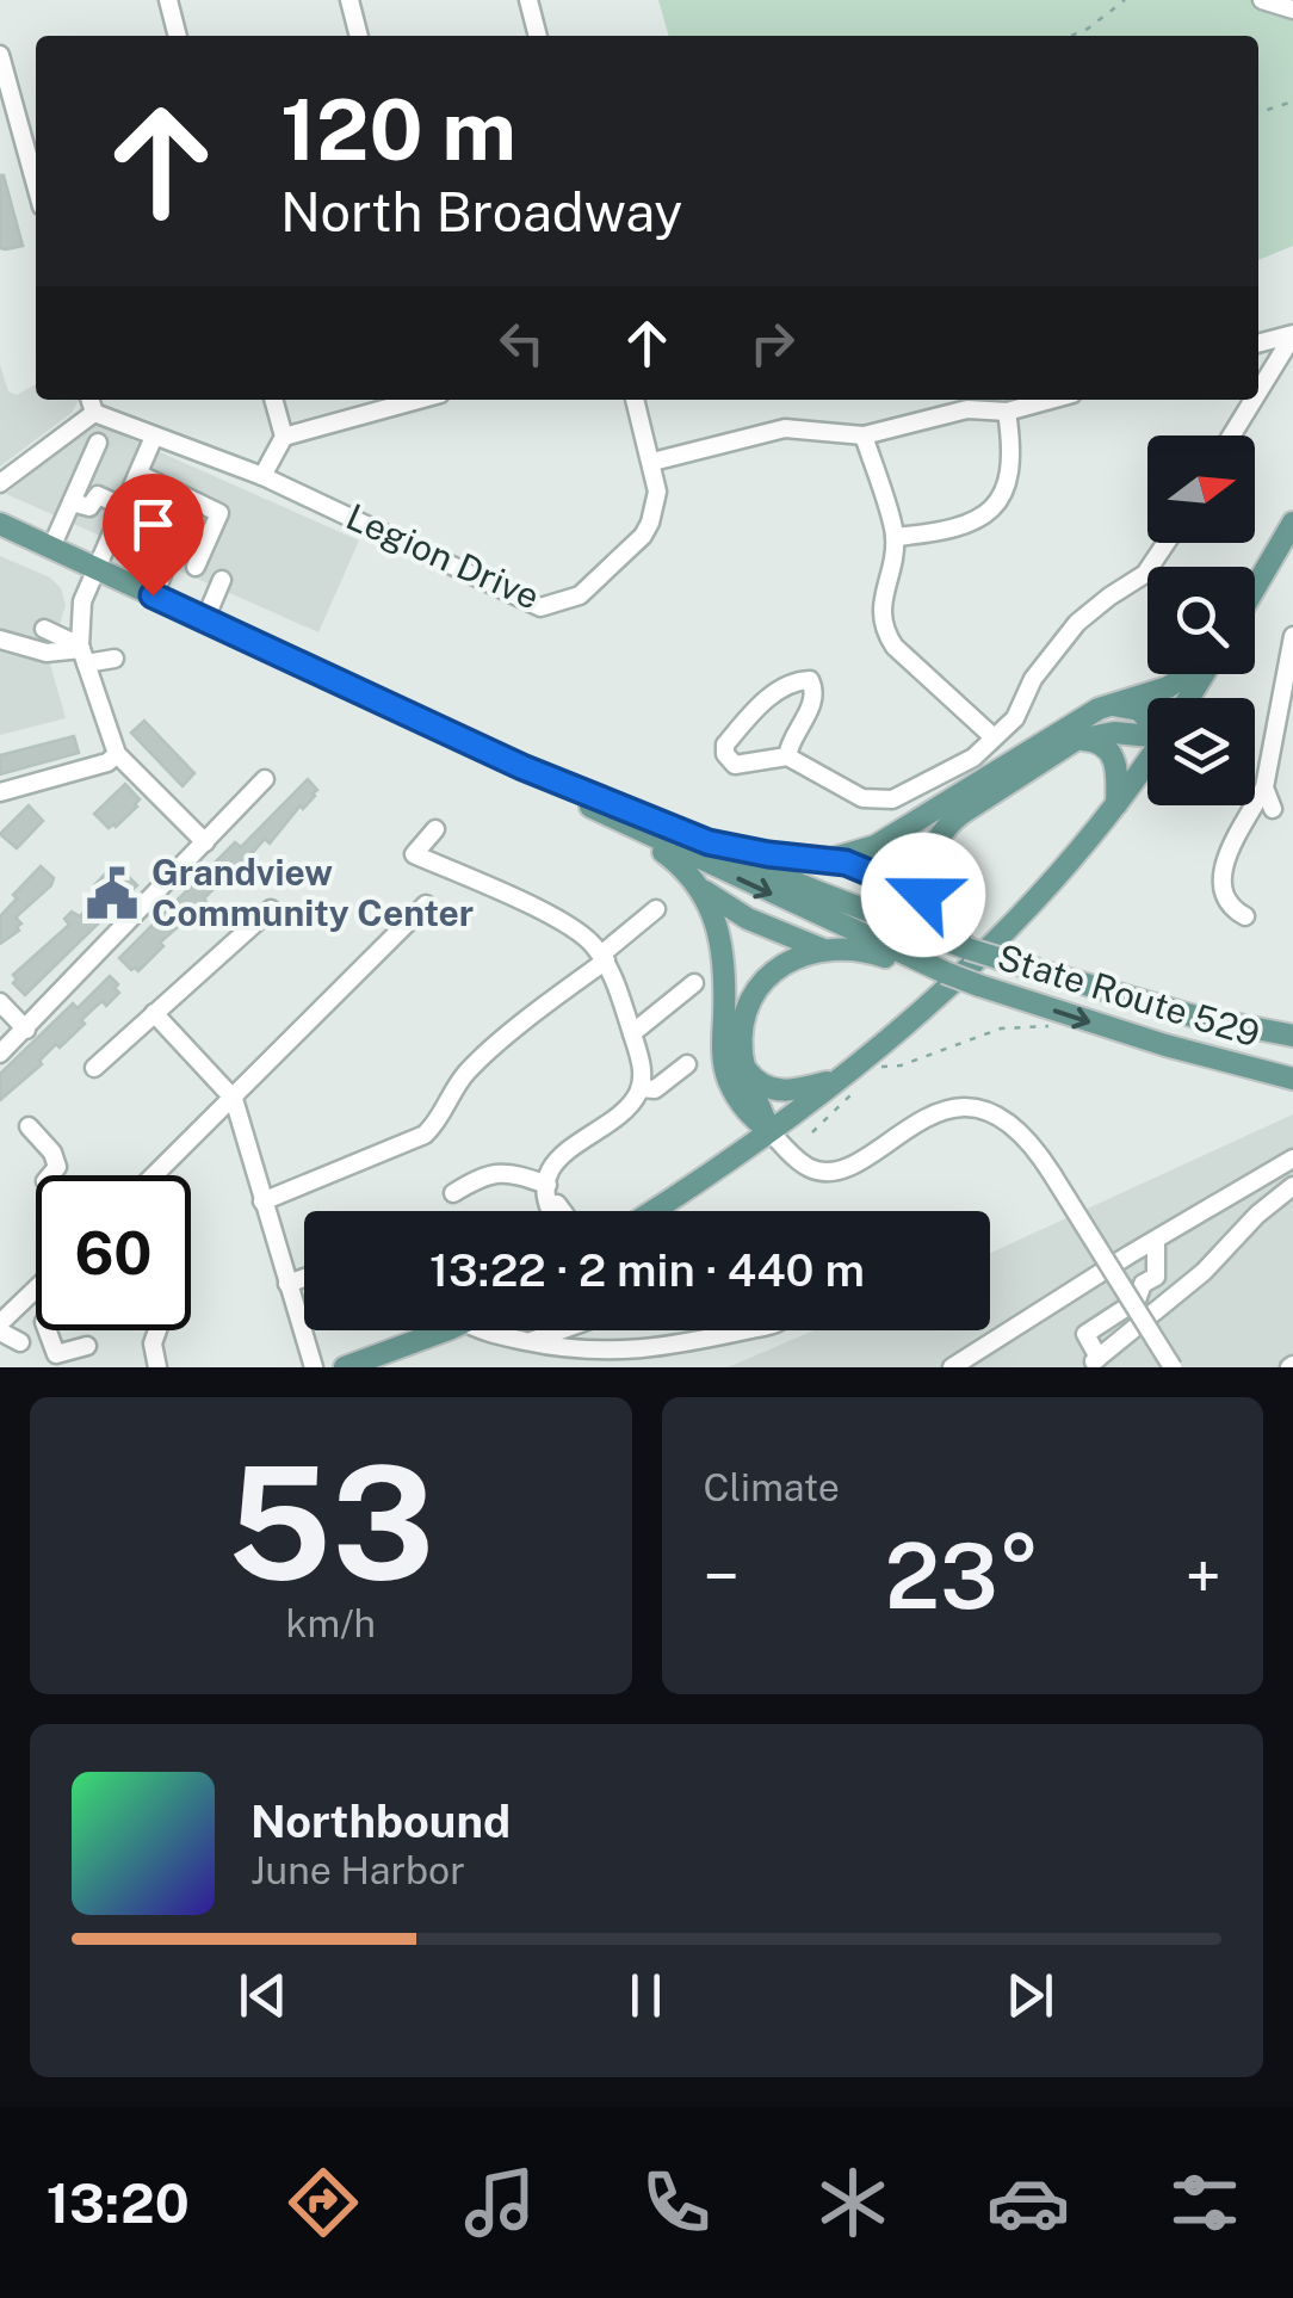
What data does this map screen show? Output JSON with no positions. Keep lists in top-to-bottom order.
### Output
{
  "streets": {
    "main road": ["State Route 529"],
    "street": ["Legion Drive"]
  },
  "places": {
    "public building": ["Grandview Community Center"]
  },
  "north": "right",
  "page": {
    "turn": ["120 m", "North Broadway"],
    "limit": "60",
    "trip": "13:22 · 2 min · 440 m",
    "tile": [
      ["53", "km/h"],
      "Climate"
    ],
    "heat": ["−", "23°", "+"],
    "song": ["Northbound", "June Harbor"],
    "tabs": "13:20"
  }
}
